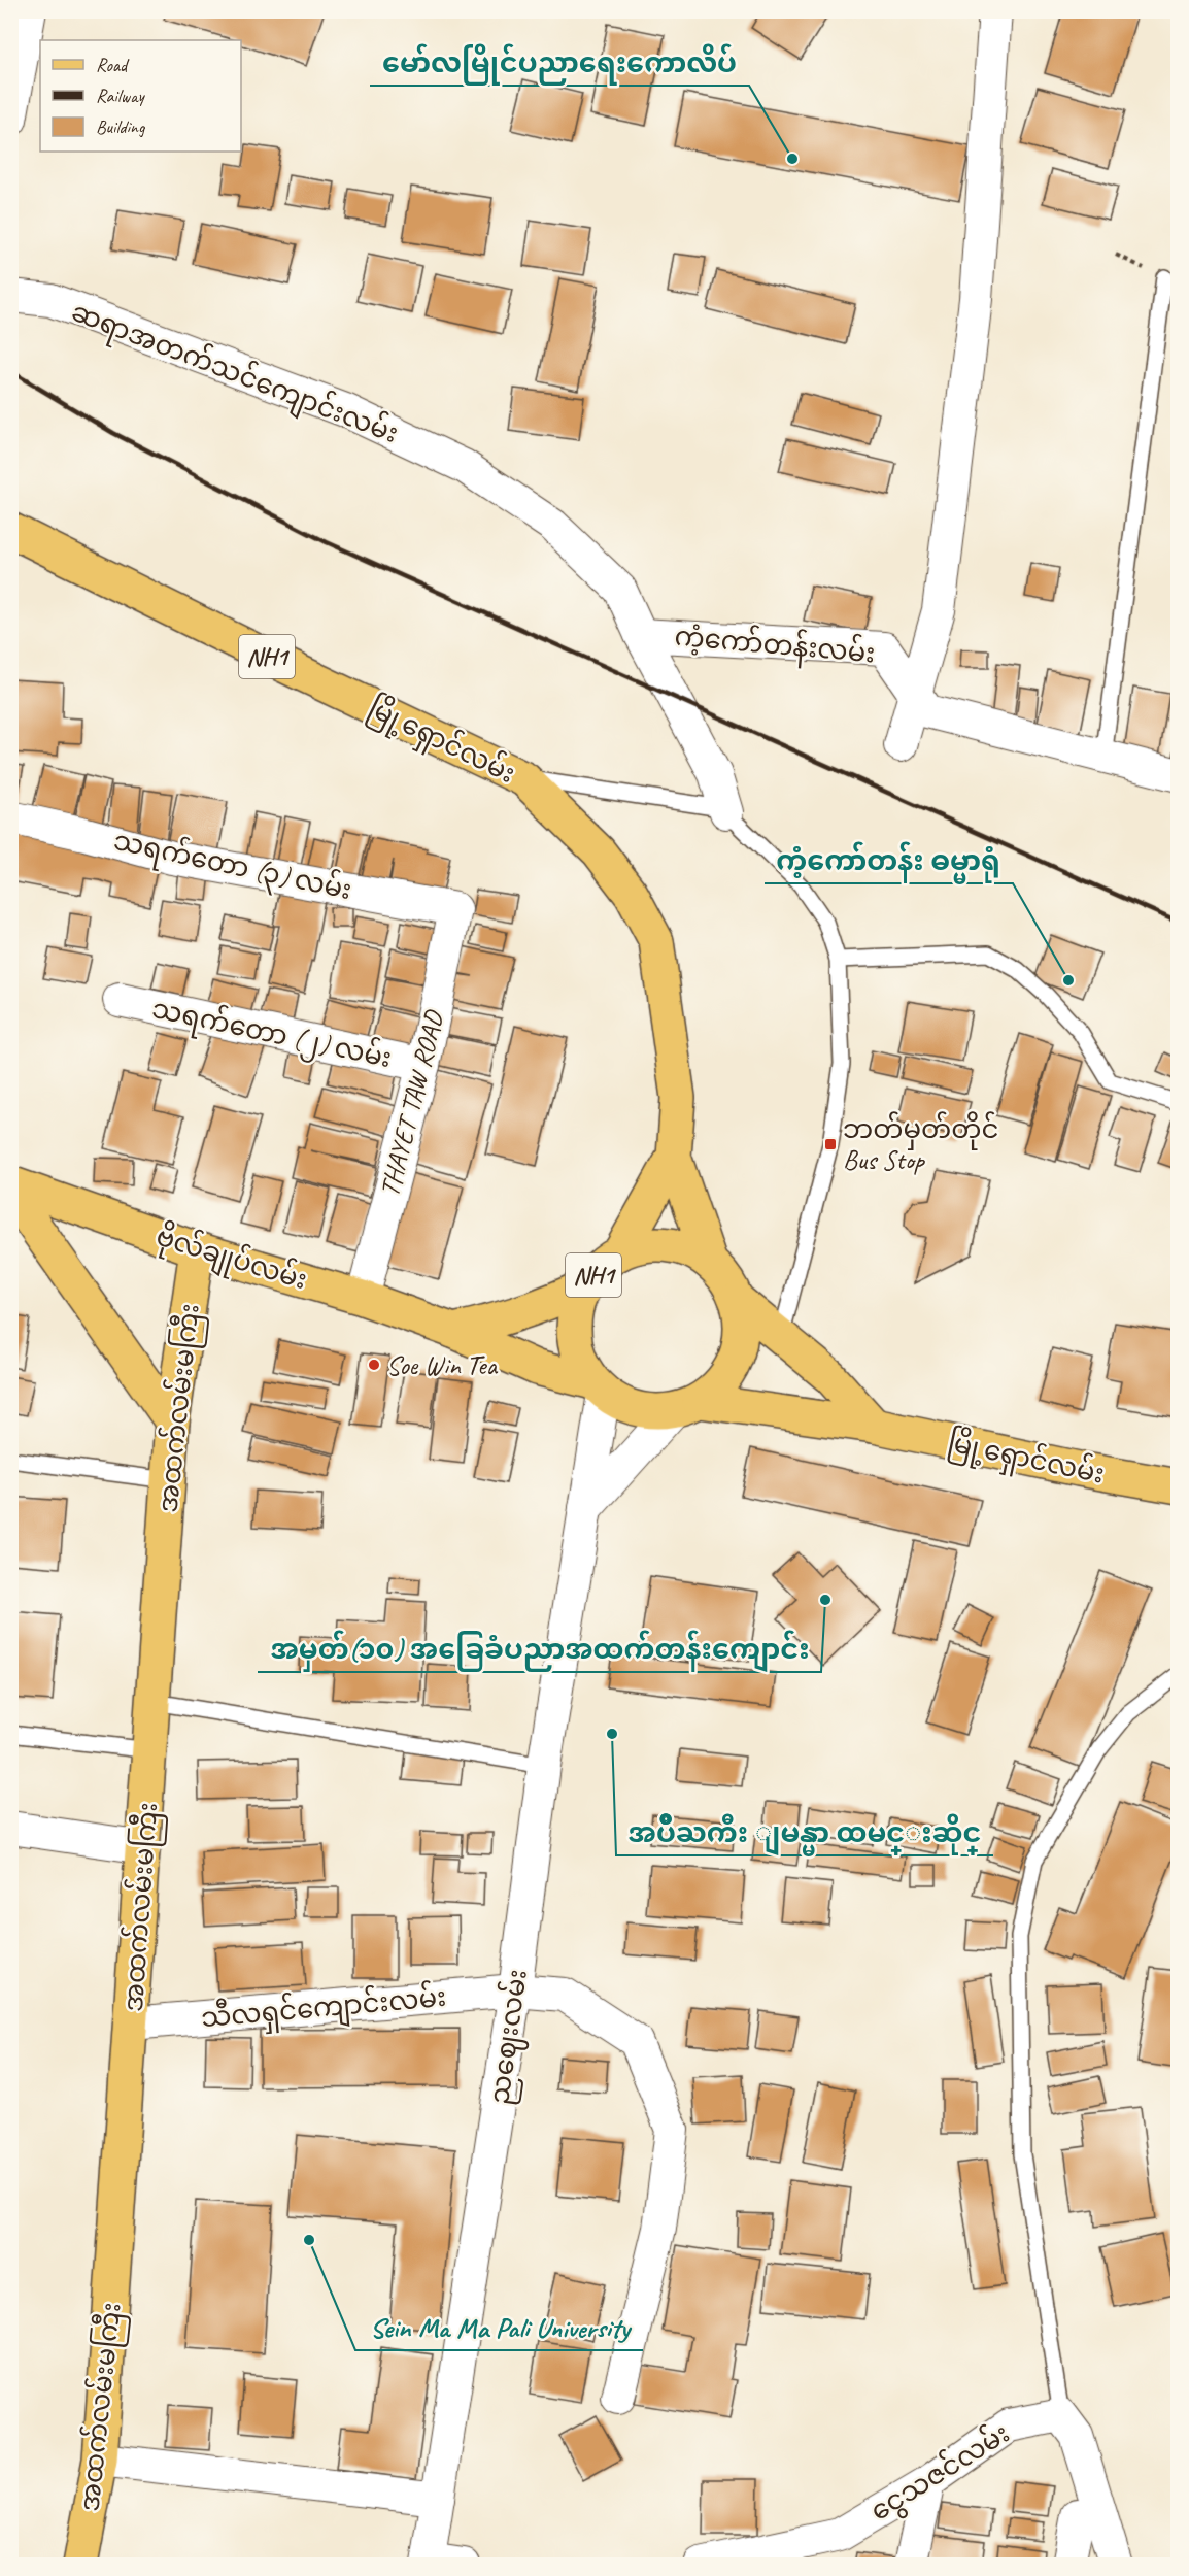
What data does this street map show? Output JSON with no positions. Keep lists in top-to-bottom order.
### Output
{
  "streets": {
    "main road": [
      "NH1",
      "မြို့ရှောင်လမ်း",
      "ဗိုလ်ချုပ်လမ်း",
      "အထက်လမ်းမကြီး"
    ],
    "street": [
      "ဆရာအတက်သင်ကျောင်းလမ်း",
      "ကံ့ကော်တန်းလမ်း",
      "သရက်တော (၃) လမ်း",
      "သရက်တော (၂) လမ်း",
      "THAYET TAW ROAD",
      "သီလရှင်ကျောင်းလမ်း",
      "ညဈေးလမ်း",
      "ငွေသဇင်လမ်း"
    ]
  },
  "crossings": [
    ["ဆရာအတက်သင်ကျောင်းလမ်း", "ကံ့ကော်တန်းလမ်း"],
    ["NH1", "မြို့ရှောင်လမ်း"],
    ["NH1", "ဗိုလ်ချုပ်လမ်း"],
    ["NH1", "ညဈေးလမ်း"],
    ["မြို့ရှောင်လမ်း", "ဗိုလ်ချုပ်လမ်း"],
    ["မြို့ရှောင်လမ်း", "ညဈေးလမ်း"],
    ["သရက်တော (၃) လမ်း", "THAYET TAW ROAD"],
    ["သရက်တော (၂) လမ်း", "THAYET TAW ROAD"],
    ["THAYET TAW ROAD", "ဗိုလ်ချုပ်လမ်း"],
    ["ဗိုလ်ချုပ်လမ်း", "အထက်လမ်းမကြီး"],
    ["ဗိုလ်ချုပ်လမ်း", "ညဈေးလမ်း"],
    ["အထက်လမ်းမကြီး", "သီလရှင်ကျောင်းလမ်း"],
    ["သီလရှင်ကျောင်းလမ်း", "ညဈေးလမ်း"]
  ],
  "places": {
    "other": [
      "မော်လမြိုင်ပညာရေးကောလိပ်",
      "ကံ့ကော်တန်း ဓမ္မာရုံ",
      "Soe Win Tea",
      "အမှတ်(၁၀) အခြေခံပညာအထက်တန်းကျောင်း",
      "အပ်ိဳႀကီး ျမန္မာ ထမင္းဆိုင္",
      "Sein Ma Ma Pali University"
    ],
    "transit": ["ဘတ်မှတ်တိုင် Bus Stop"]
  },
  "legend": ["Road", "Railway", "Building"]
}
